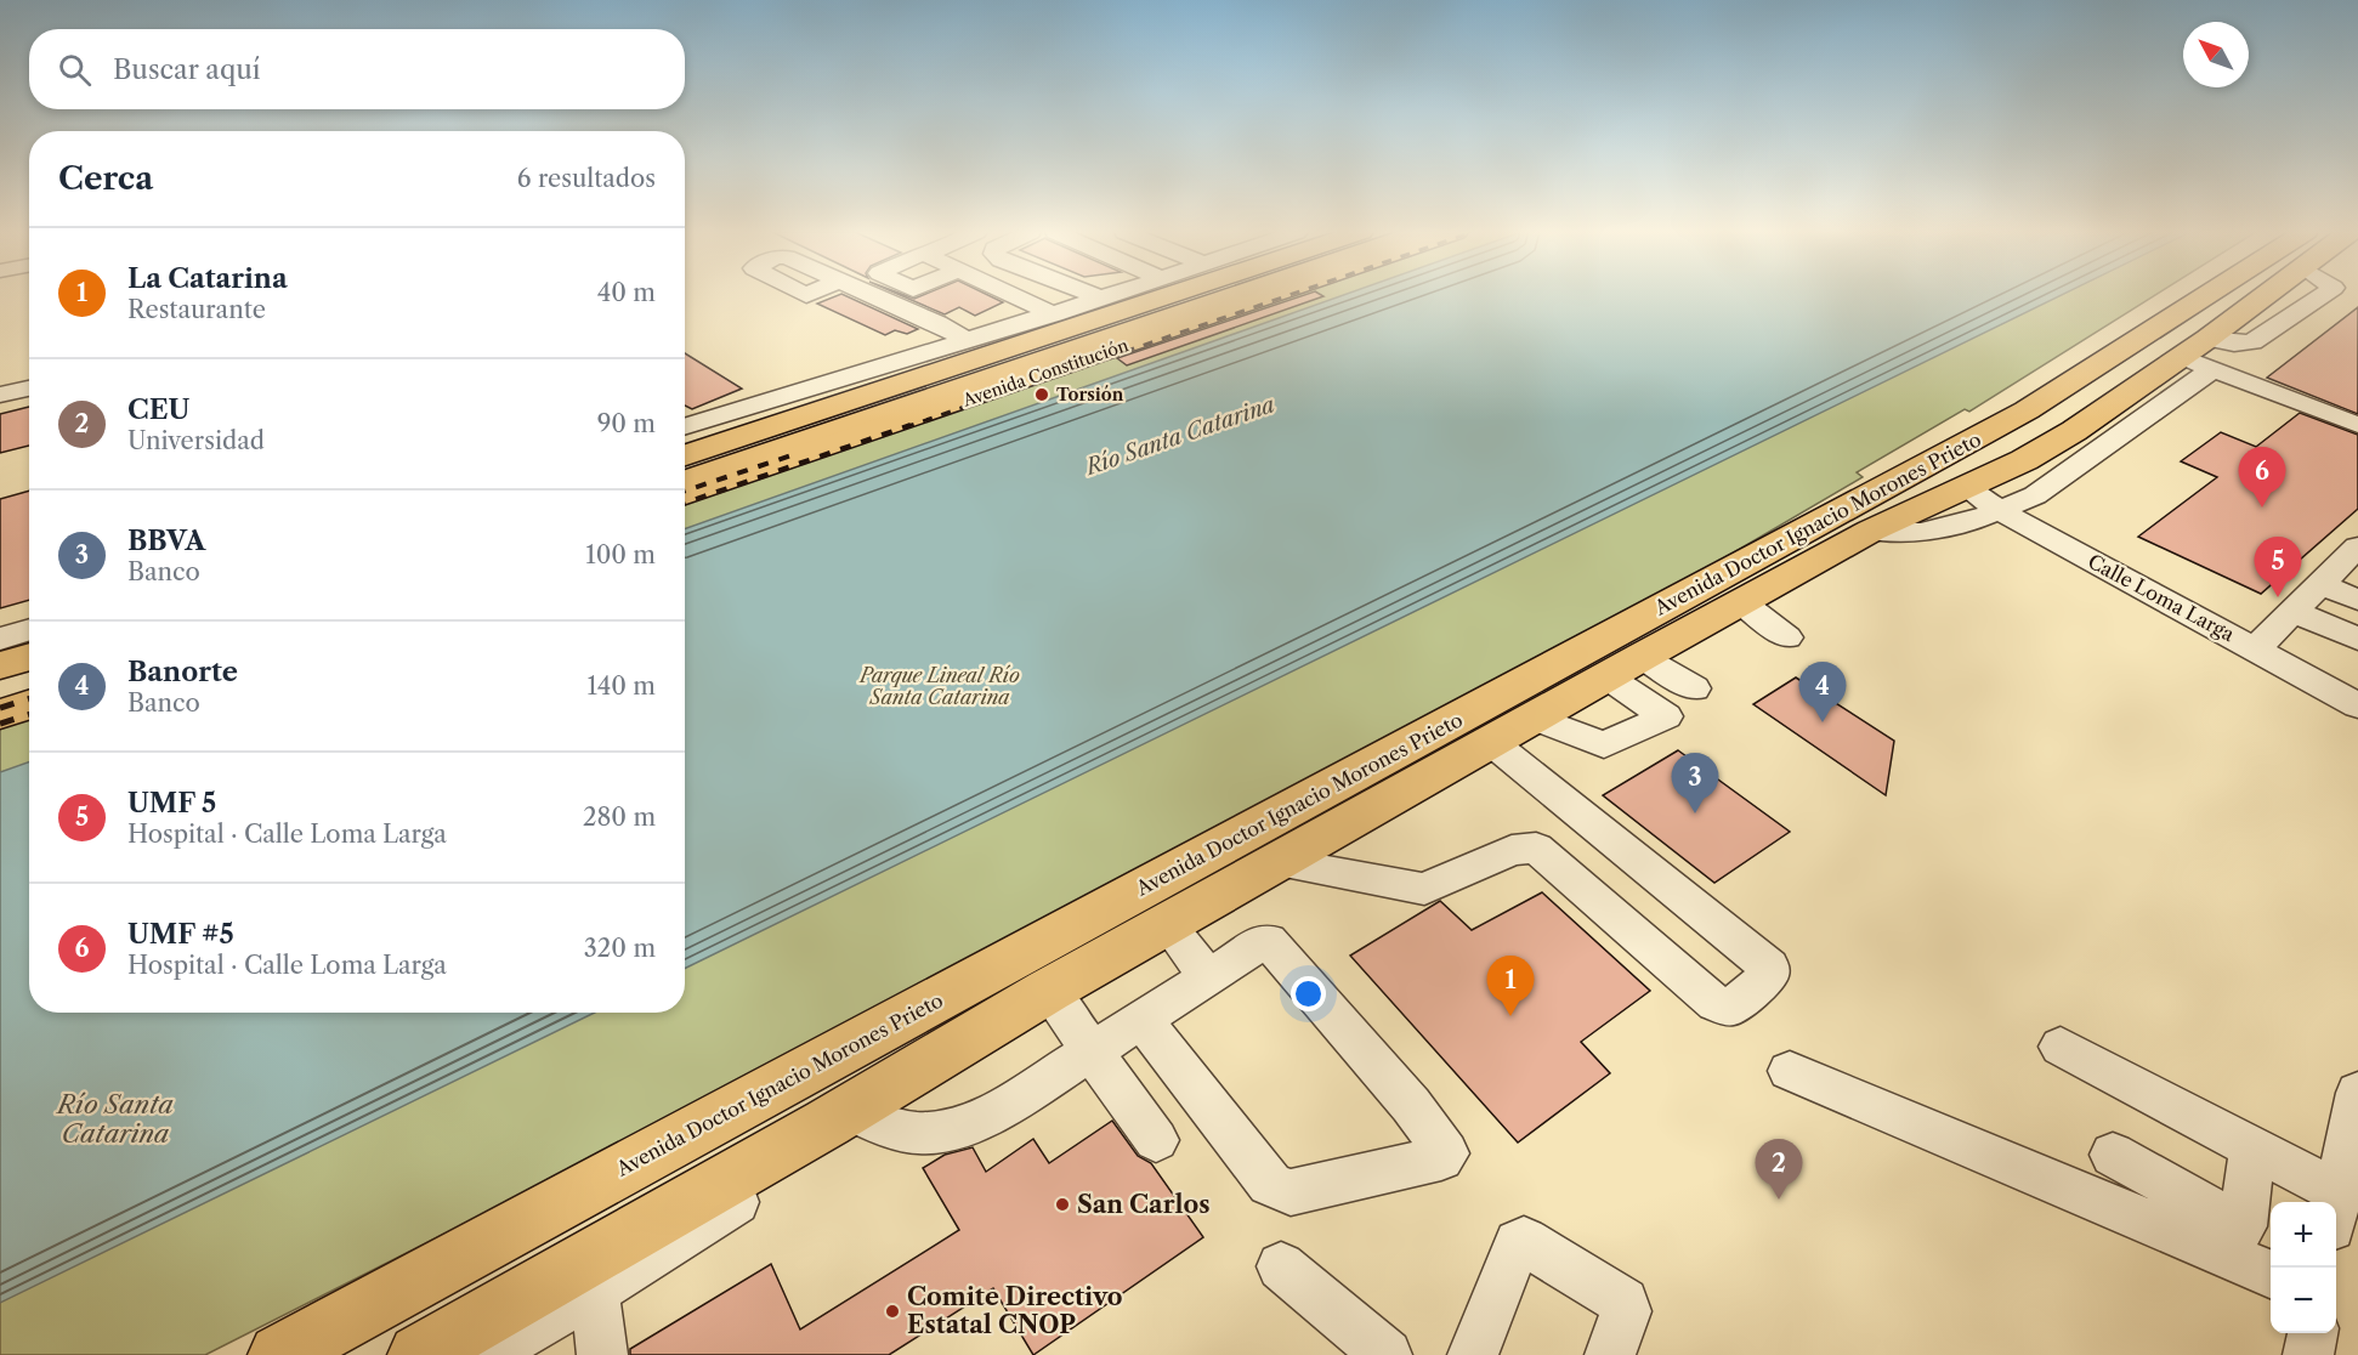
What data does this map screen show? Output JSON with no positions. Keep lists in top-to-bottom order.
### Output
{
  "streets": {
    "main road": ["Avenida Constitución", "Avenida Doctor Ignacio Morones Prieto"],
    "street": ["Calle Loma Larga"]
  },
  "crossings": [
    ["Avenida Doctor Ignacio Morones Prieto", "Calle Loma Larga"]
  ],
  "water": ["Río Santa Catarina"],
  "parks": ["Parque Lineal Río Santa Catarina"],
  "places": ["Torsión", "San Carlos", "Comite Directivo Estatal CNOP"],
  "north": "top left",
  "page": {
    "search": "Buscar aquí",
    "heading": ["Cerca", "6 resultados"],
    "list": [
      {
        "mark": "1",
        "name": "La Catarina",
        "note": "Restaurante",
        "value": "40 m"
      },
      {
        "mark": "2",
        "name": "CEU",
        "note": "Universidad",
        "value": "90 m"
      },
      {
        "mark": "3",
        "name": "BBVA",
        "note": "Banco",
        "value": "100 m"
      },
      {
        "mark": "4",
        "name": "Banorte",
        "note": "Banco",
        "value": "140 m"
      },
      {
        "mark": "5",
        "name": "UMF 5",
        "note": "Hospital · Calle Loma Larga",
        "value": "280 m"
      },
      {
        "mark": "6",
        "name": "UMF #5",
        "note": "Hospital · Calle Loma Larga",
        "value": "320 m"
      }
    ],
    "pins": [
      "6",
      "5",
      "4",
      "3",
      "1",
      "2"
    ],
    "map_buttons": ["+", "−"]
  }
}
